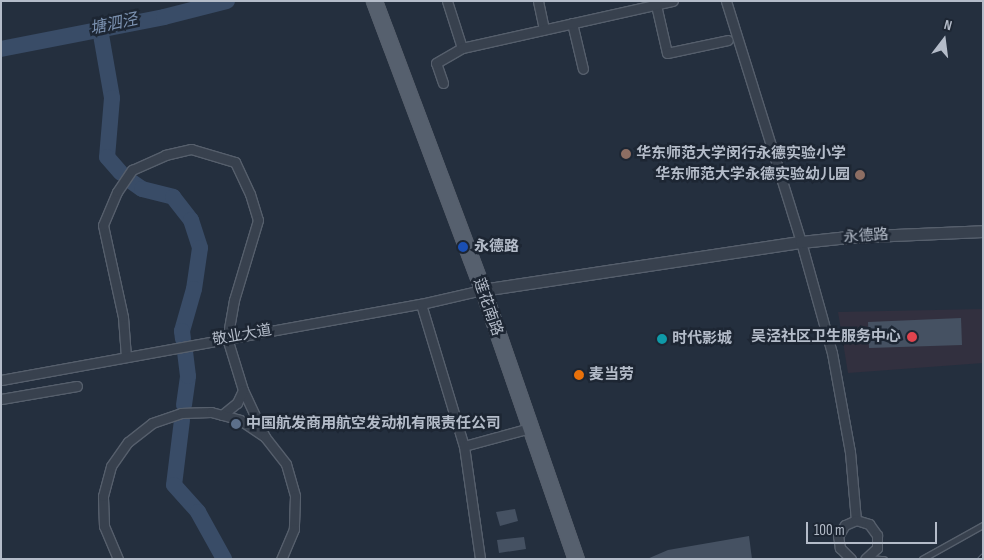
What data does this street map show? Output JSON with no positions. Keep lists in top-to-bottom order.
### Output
{
  "streets": {
    "main road": ["莲花南路"],
    "street": ["永德路", "敬业大道"]
  },
  "crossings": [
    ["永德路", "莲花南路"],
    ["永德路", "敬业大道"],
    ["莲花南路", "敬业大道"]
  ],
  "water": ["塘泗泾"],
  "places": [
    "华东师范大学闵行永德实验小学",
    "华东师范大学永德实验幼儿园",
    "永德路",
    "吴泾社区卫生服务中心",
    "时代影城",
    "麦当劳",
    "中国航发商用航空发动机有限责任公司"
  ],
  "scale_bar": "100 m",
  "north": "top"
}
